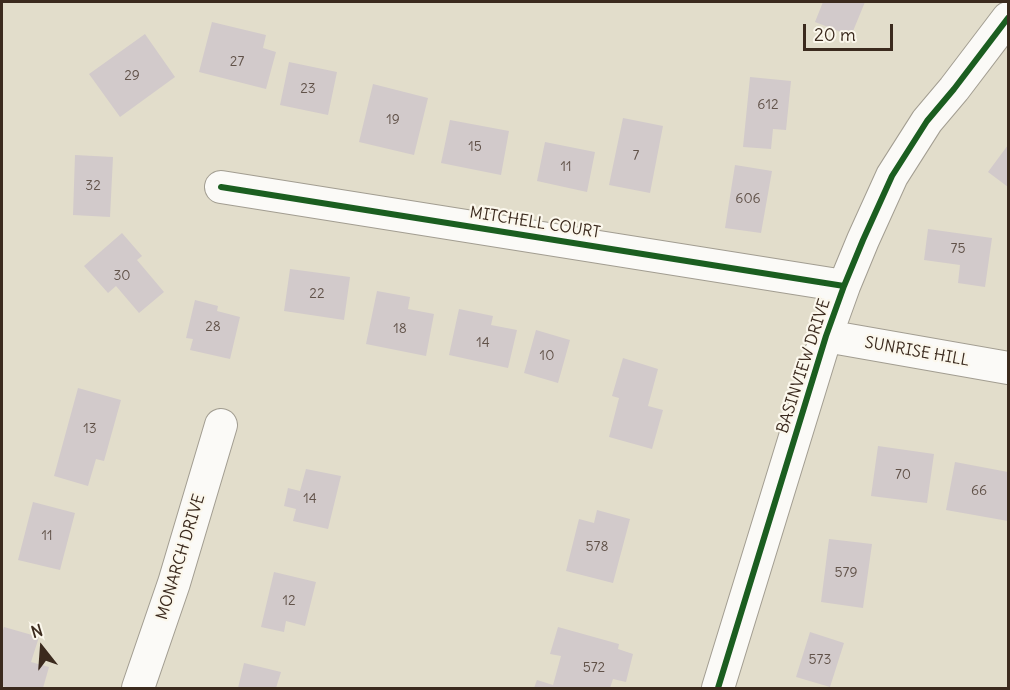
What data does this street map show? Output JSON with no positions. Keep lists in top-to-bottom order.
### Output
{
  "streets": {
    "street": [
      "MITCHELL COURT",
      "SUNRISE HILL",
      "BASINVIEW DRIVE",
      "MONARCH DRIVE"
    ]
  },
  "crossings": [
    ["MITCHELL COURT", "BASINVIEW DRIVE"],
    ["SUNRISE HILL", "BASINVIEW DRIVE"]
  ],
  "house_numbers": [
    "27",
    "29",
    "23",
    "612",
    "19",
    "15",
    "7",
    "11",
    "32",
    "606",
    "75",
    "30",
    "22",
    "28",
    "18",
    "14",
    "10",
    "13",
    "70",
    "66",
    "14",
    "11",
    "578",
    "579",
    "12",
    "573",
    "572"
  ],
  "scale_bar": "20 m",
  "north": "top"
}
